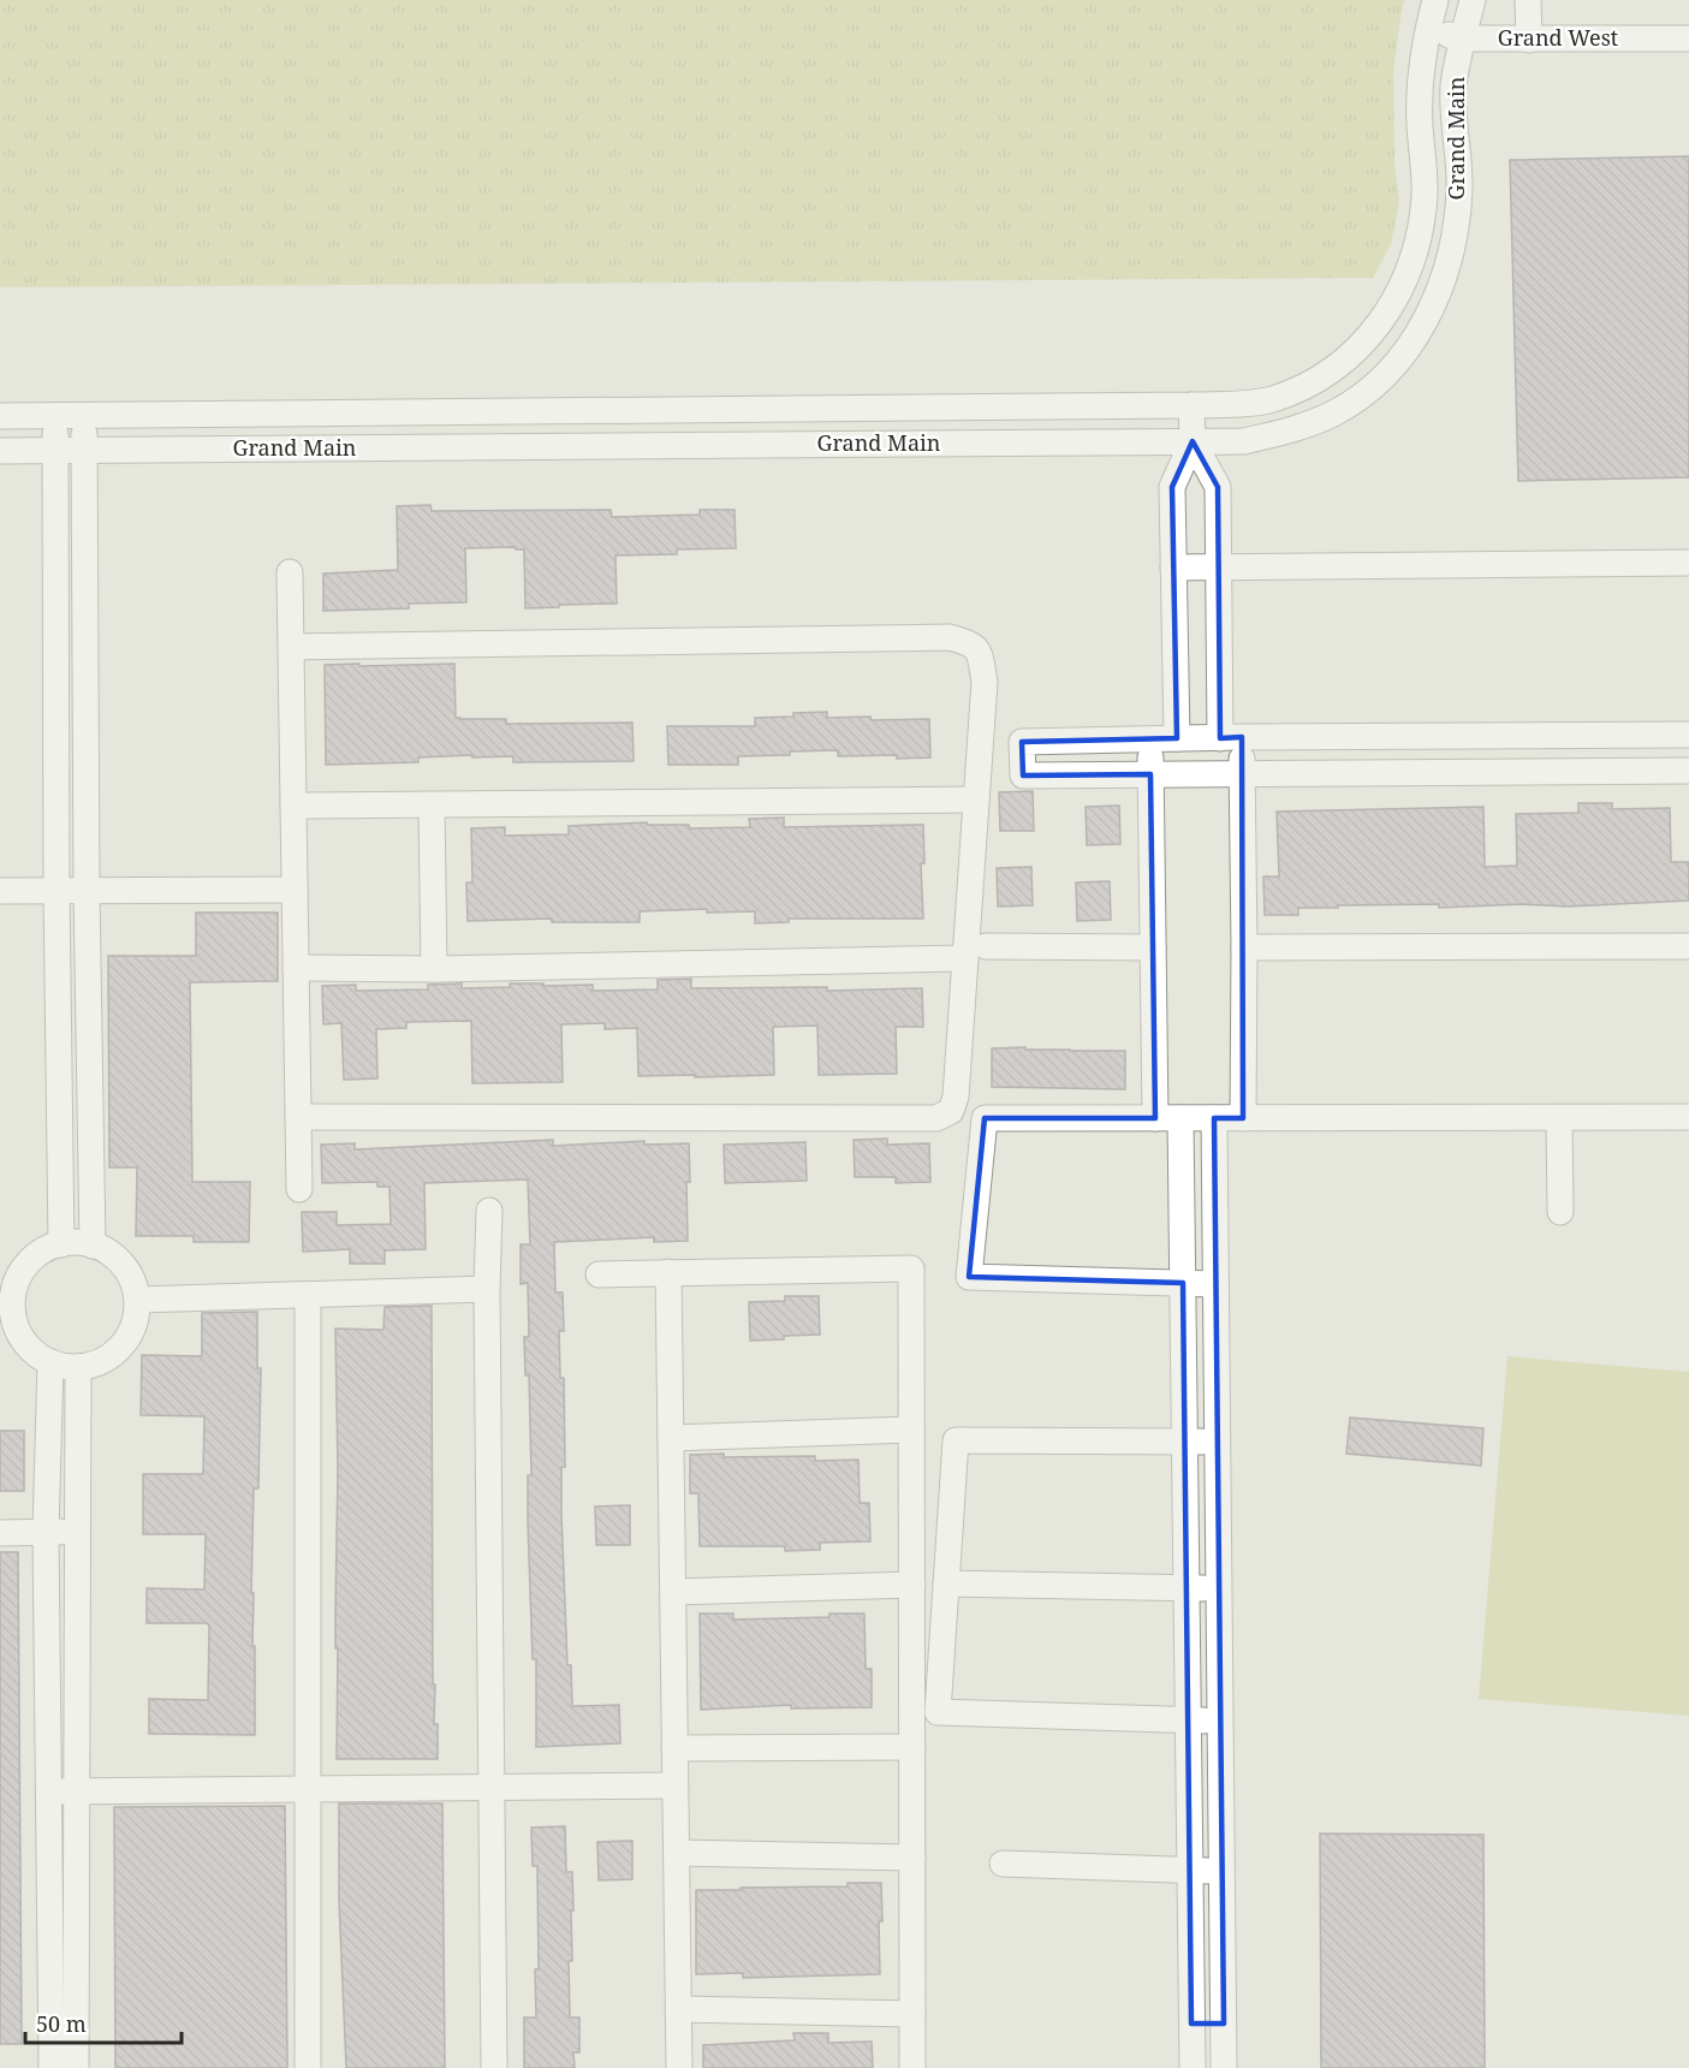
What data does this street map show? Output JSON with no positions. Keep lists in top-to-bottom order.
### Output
{
  "streets": {
    "street": ["Grand West", "Grand Main"]
  },
  "crossings": [
    ["Grand West", "Grand Main"]
  ],
  "scale_bar": "50 m"
}
